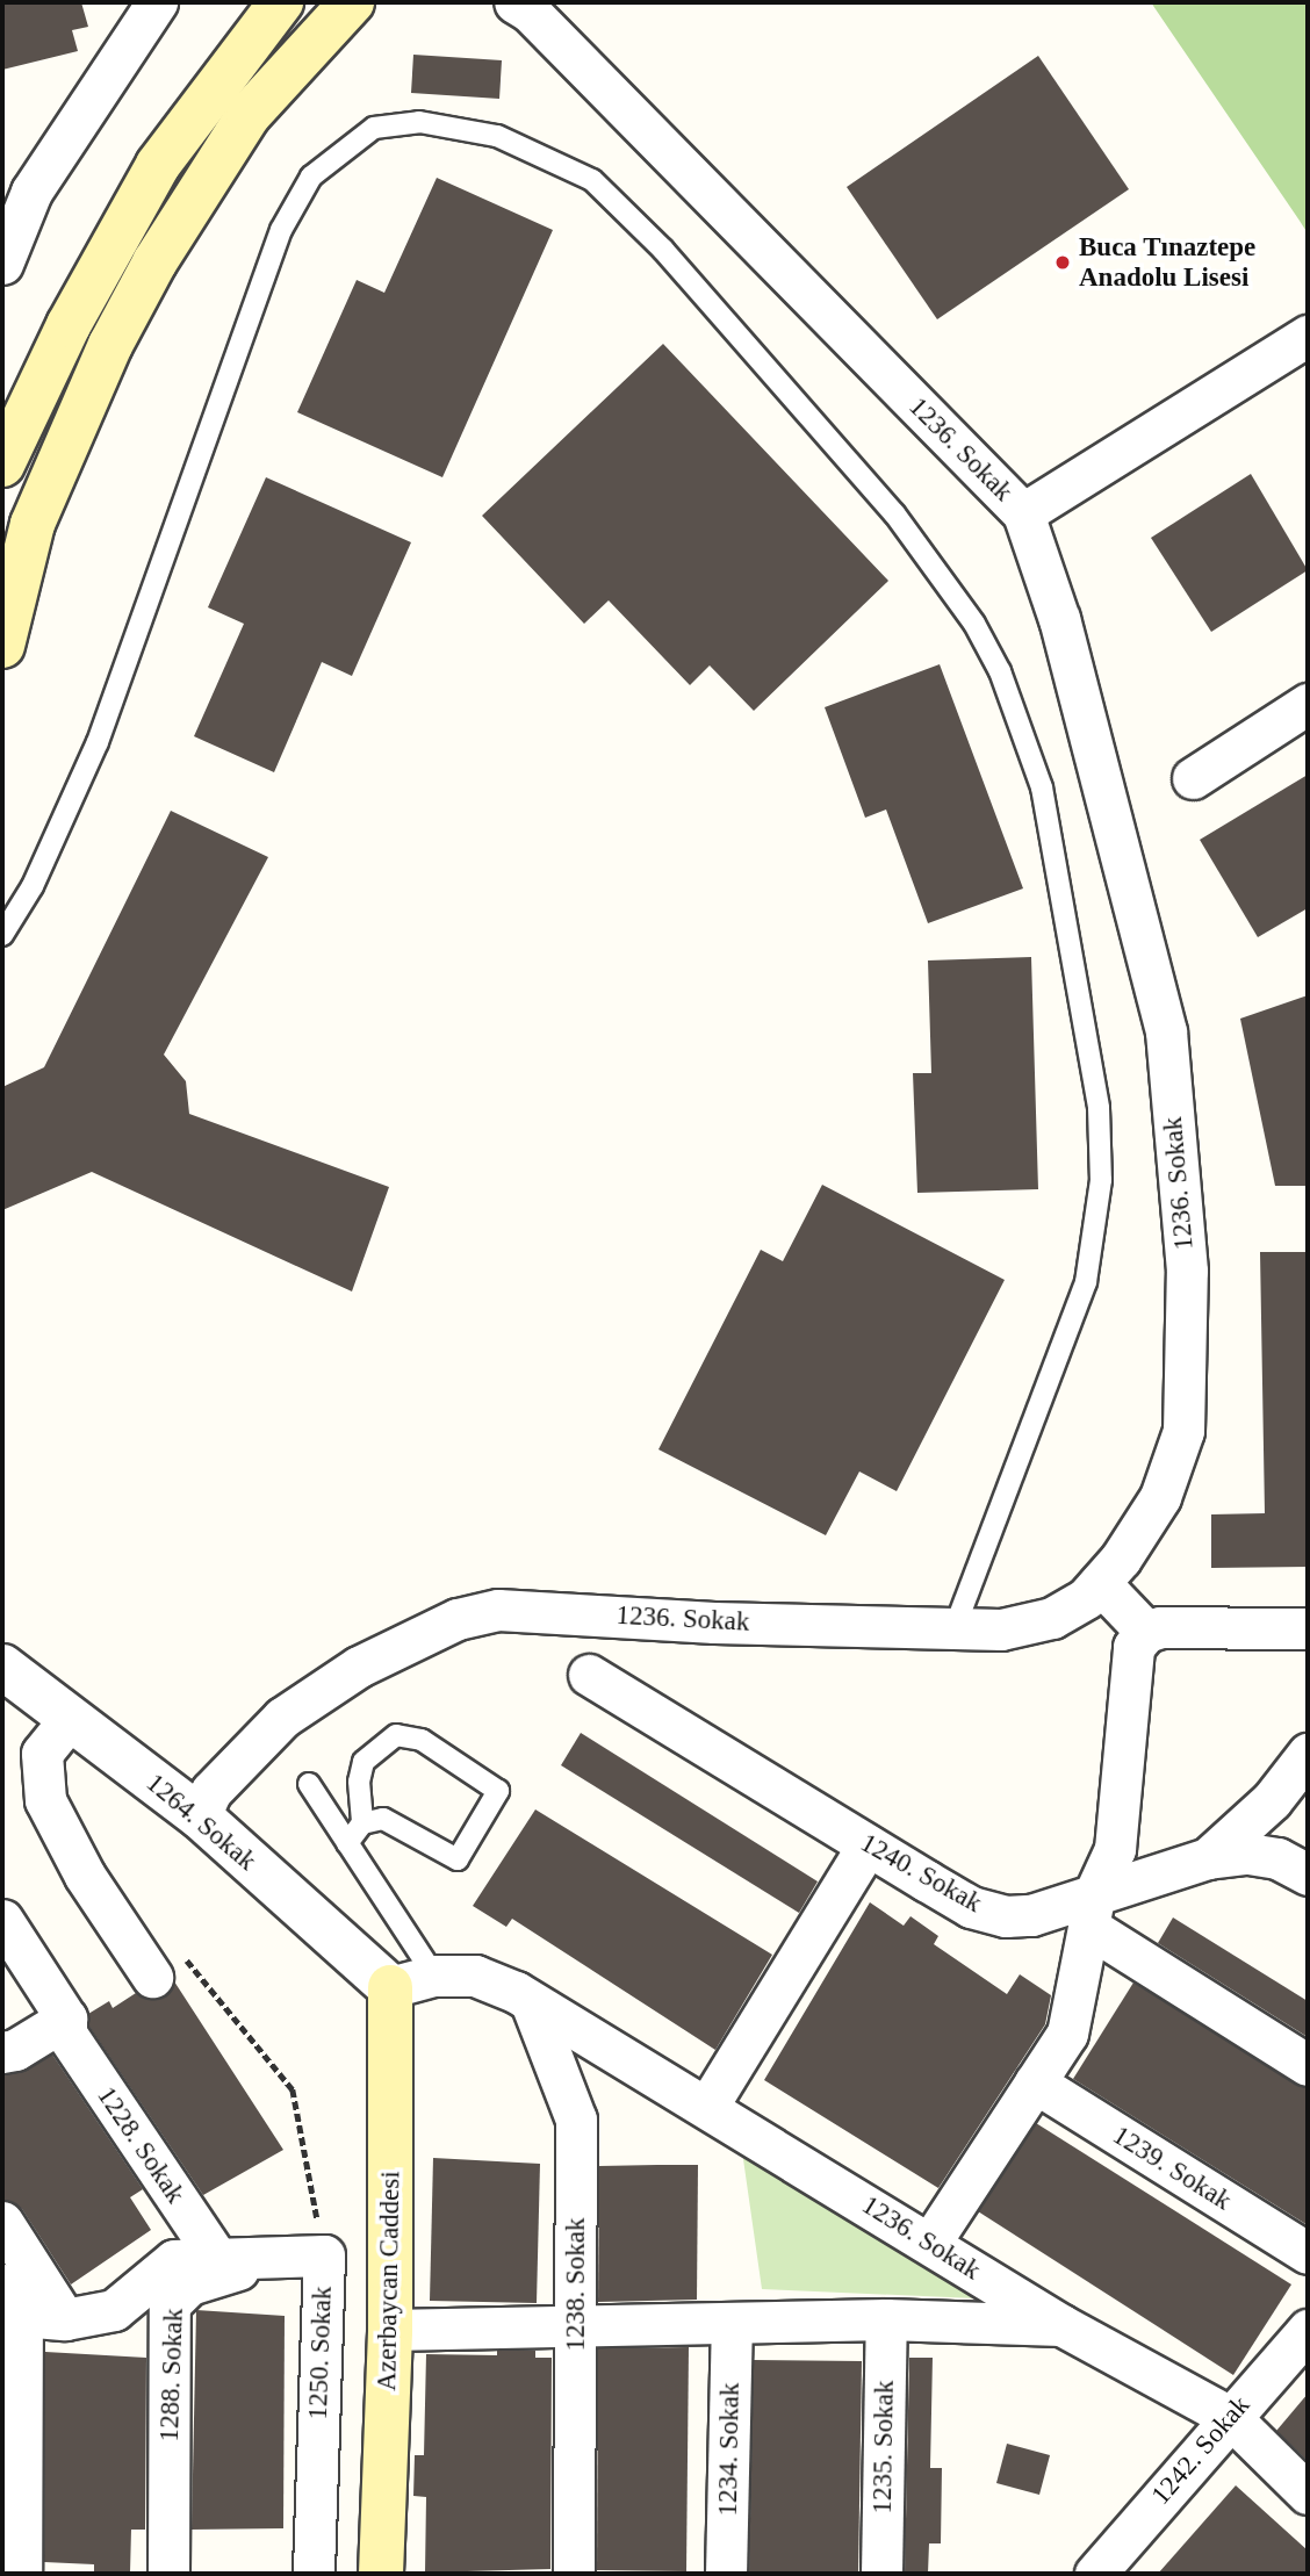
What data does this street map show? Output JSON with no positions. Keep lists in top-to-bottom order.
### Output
{
  "streets": {
    "main road": ["Azerbaycan Caddesi"],
    "street": [
      "1236. Sokak",
      "1264. Sokak",
      "1240. Sokak",
      "1228. Sokak",
      "1239. Sokak",
      "1238. Sokak",
      "1250. Sokak",
      "1288. Sokak",
      "1235. Sokak",
      "1234. Sokak",
      "1242. Sokak"
    ]
  },
  "crossings": [
    ["1236. Sokak", "1264. Sokak"],
    ["1236. Sokak", "Azerbaycan Caddesi"],
    ["1236. Sokak", "1238. Sokak"],
    ["1236. Sokak", "1235. Sokak"],
    ["1236. Sokak", "1234. Sokak"],
    ["1236. Sokak", "1242. Sokak"],
    ["1264. Sokak", "Azerbaycan Caddesi"],
    ["1228. Sokak", "1250. Sokak"],
    ["1250. Sokak", "1288. Sokak"]
  ],
  "places": ["Buca Tınaztepe Anadolu Lisesi"]
}
